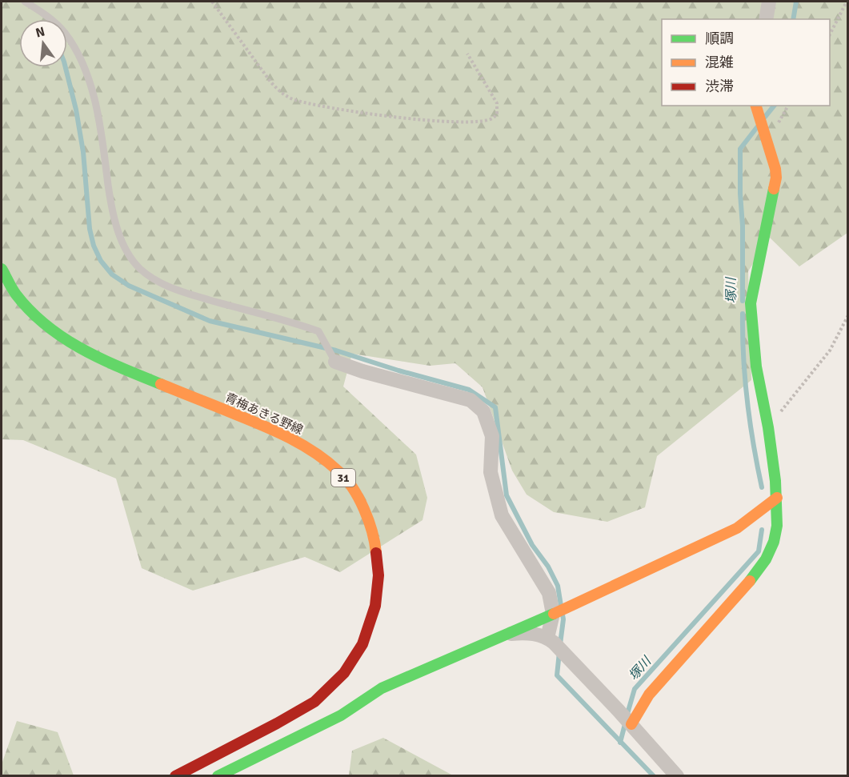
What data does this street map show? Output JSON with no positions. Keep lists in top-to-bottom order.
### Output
{
  "streets": {
    "street": ["青梅あきる野線", "31"]
  },
  "water": ["塚川"],
  "legend": ["順調", "混雑", "渋滞"],
  "north": "top"
}
